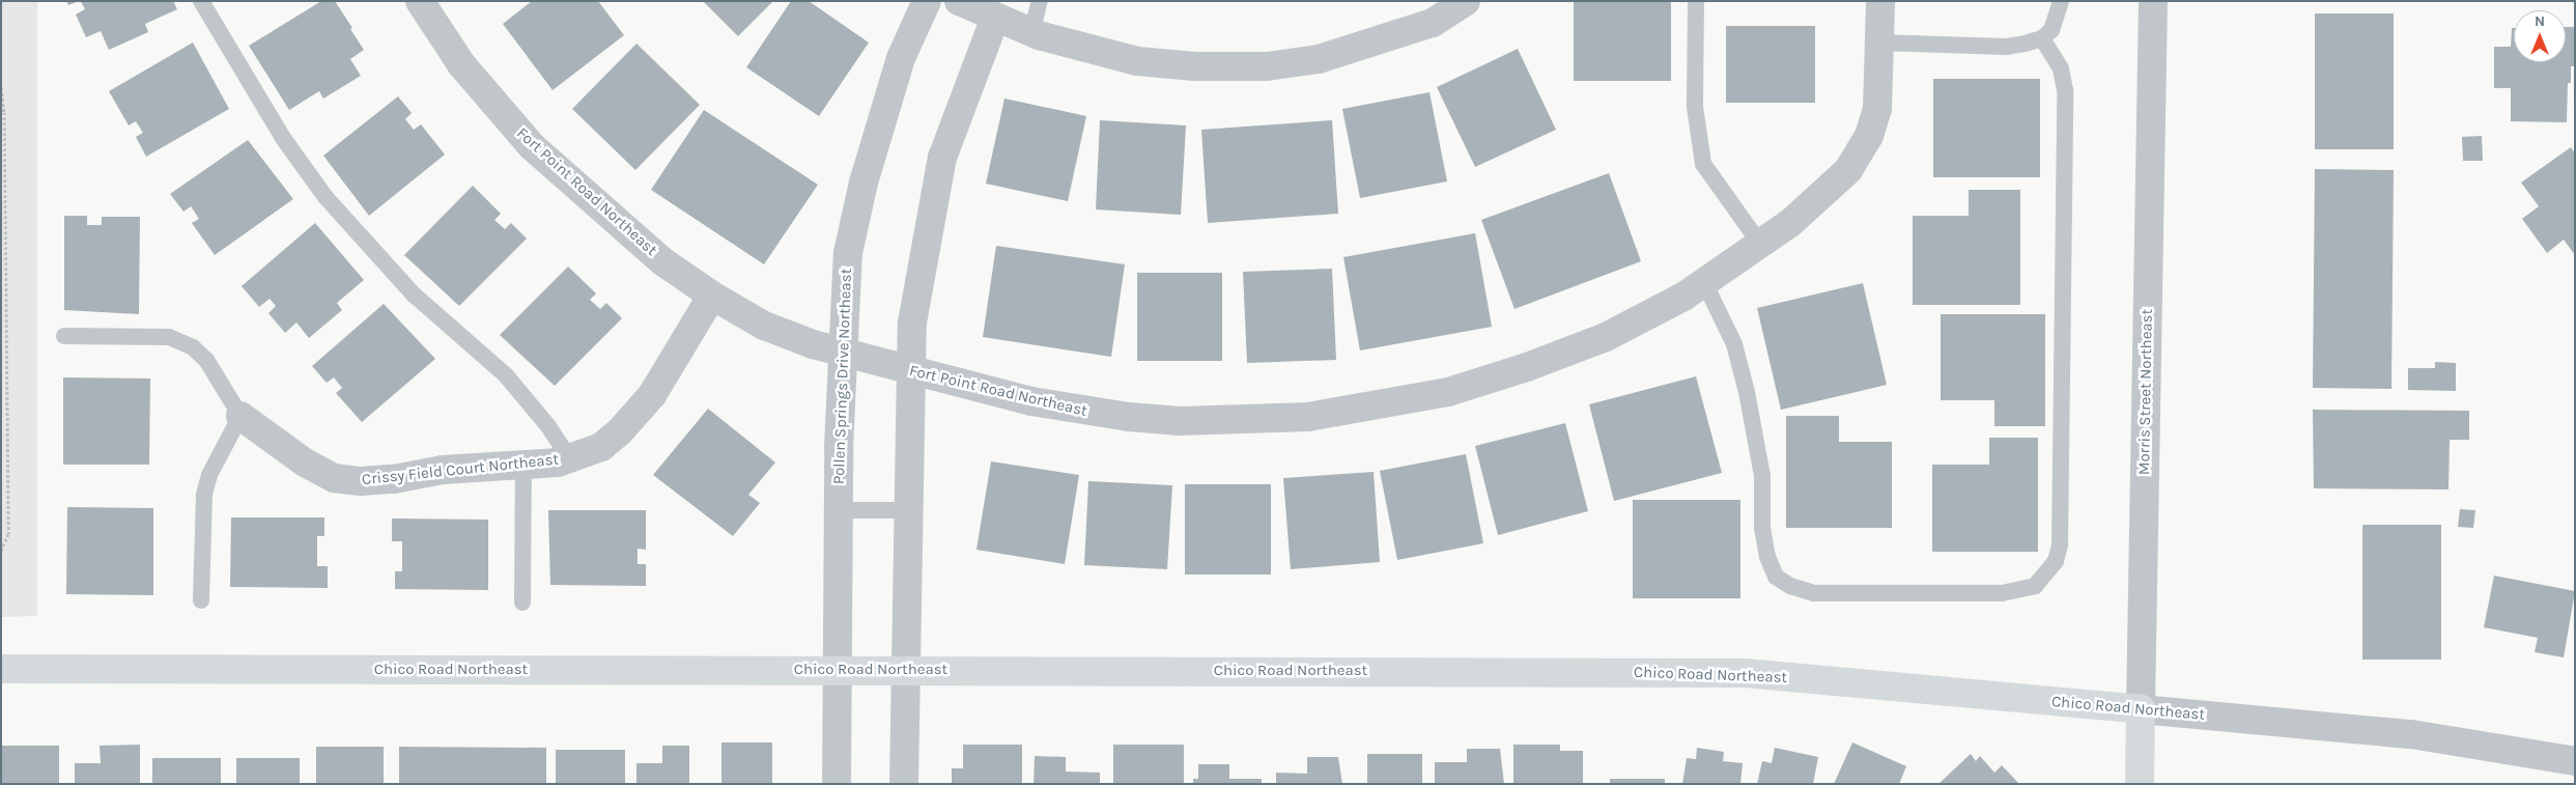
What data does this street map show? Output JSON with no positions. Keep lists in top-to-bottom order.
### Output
{
  "streets": {
    "street": [
      "Fort Point Road Northeast",
      "Pollen Springs Drive Northeast",
      "Morris Street Northeast",
      "Crissy Field Court Northeast",
      "Chico Road Northeast"
    ]
  },
  "crossings": [
    ["Fort Point Road Northeast", "Pollen Springs Drive Northeast"],
    ["Fort Point Road Northeast", "Crissy Field Court Northeast"],
    ["Pollen Springs Drive Northeast", "Chico Road Northeast"],
    ["Morris Street Northeast", "Chico Road Northeast"]
  ],
  "north": "top"
}
